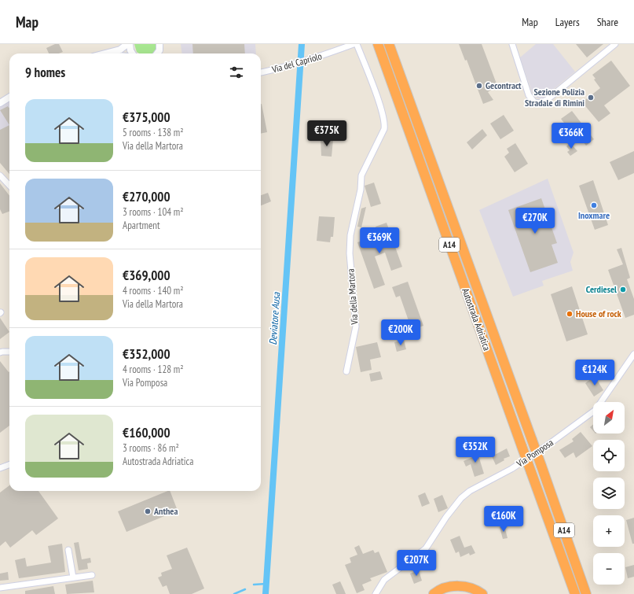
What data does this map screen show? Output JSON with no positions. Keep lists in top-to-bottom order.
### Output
{
  "streets": {
    "highway": ["A14", "Autostrada Adriatica"],
    "street": ["Via del Capriolo", "Via della Martora", "Via Pomposa"]
  },
  "water": ["Deviatore Ausa"],
  "places": [
    "Gecontract",
    "Sezione Polizia Stradale di Rimini",
    "Inoxmare",
    "Cerdiesel",
    "House of rock",
    "Anthea"
  ],
  "north": "top right",
  "page": {
    "header": "Map",
    "nav": ["Map", "Layers", "Share"],
    "heading": "9 homes",
    "list": [
      {
        "name": "€375,000",
        "note": "5 rooms · 138 m² · Via della Martora"
      },
      {
        "name": "€270,000",
        "note": "3 rooms · 104 m² · Apartment"
      },
      {
        "name": "€369,000",
        "note": "4 rooms · 140 m² · Via della Martora"
      },
      {
        "name": "€352,000",
        "note": "4 rooms · 128 m² · Via Pomposa"
      },
      {
        "name": "€160,000",
        "note": "3 rooms · 86 m² · Autostrada Adriatica"
      }
    ],
    "price": [
      "€375K",
      "€366K",
      "€270K",
      "€369K",
      "€200K",
      "€124K",
      "€352K",
      "€160K",
      "€207K"
    ],
    "map_buttons": ["+", "−"]
  }
}
